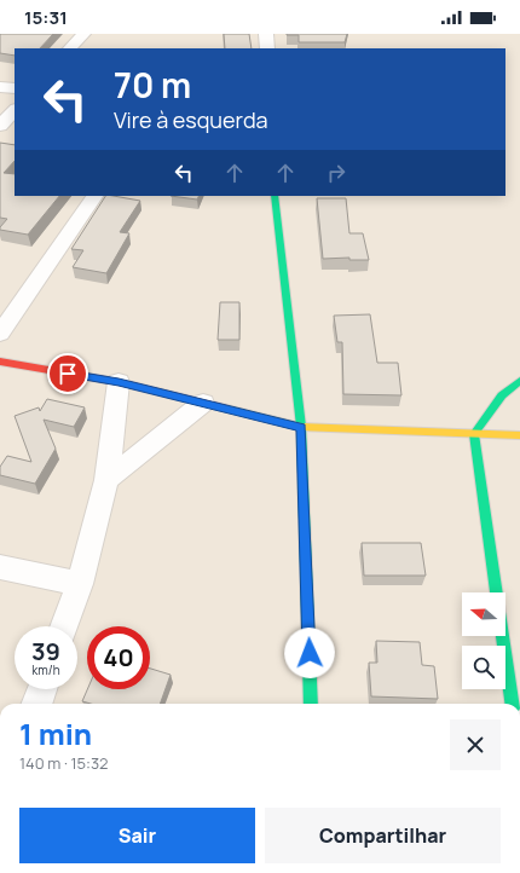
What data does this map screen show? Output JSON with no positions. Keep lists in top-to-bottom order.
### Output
{
  "north": "left",
  "page": {
    "status": "15:31",
    "turn": ["70 m", "Vire à esquerda"],
    "speed": "39 km/h",
    "limit": "40",
    "heading": ["1 min", "140 m · 15:32"],
    "buttons": ["Sair", "Compartilhar"]
  }
}
